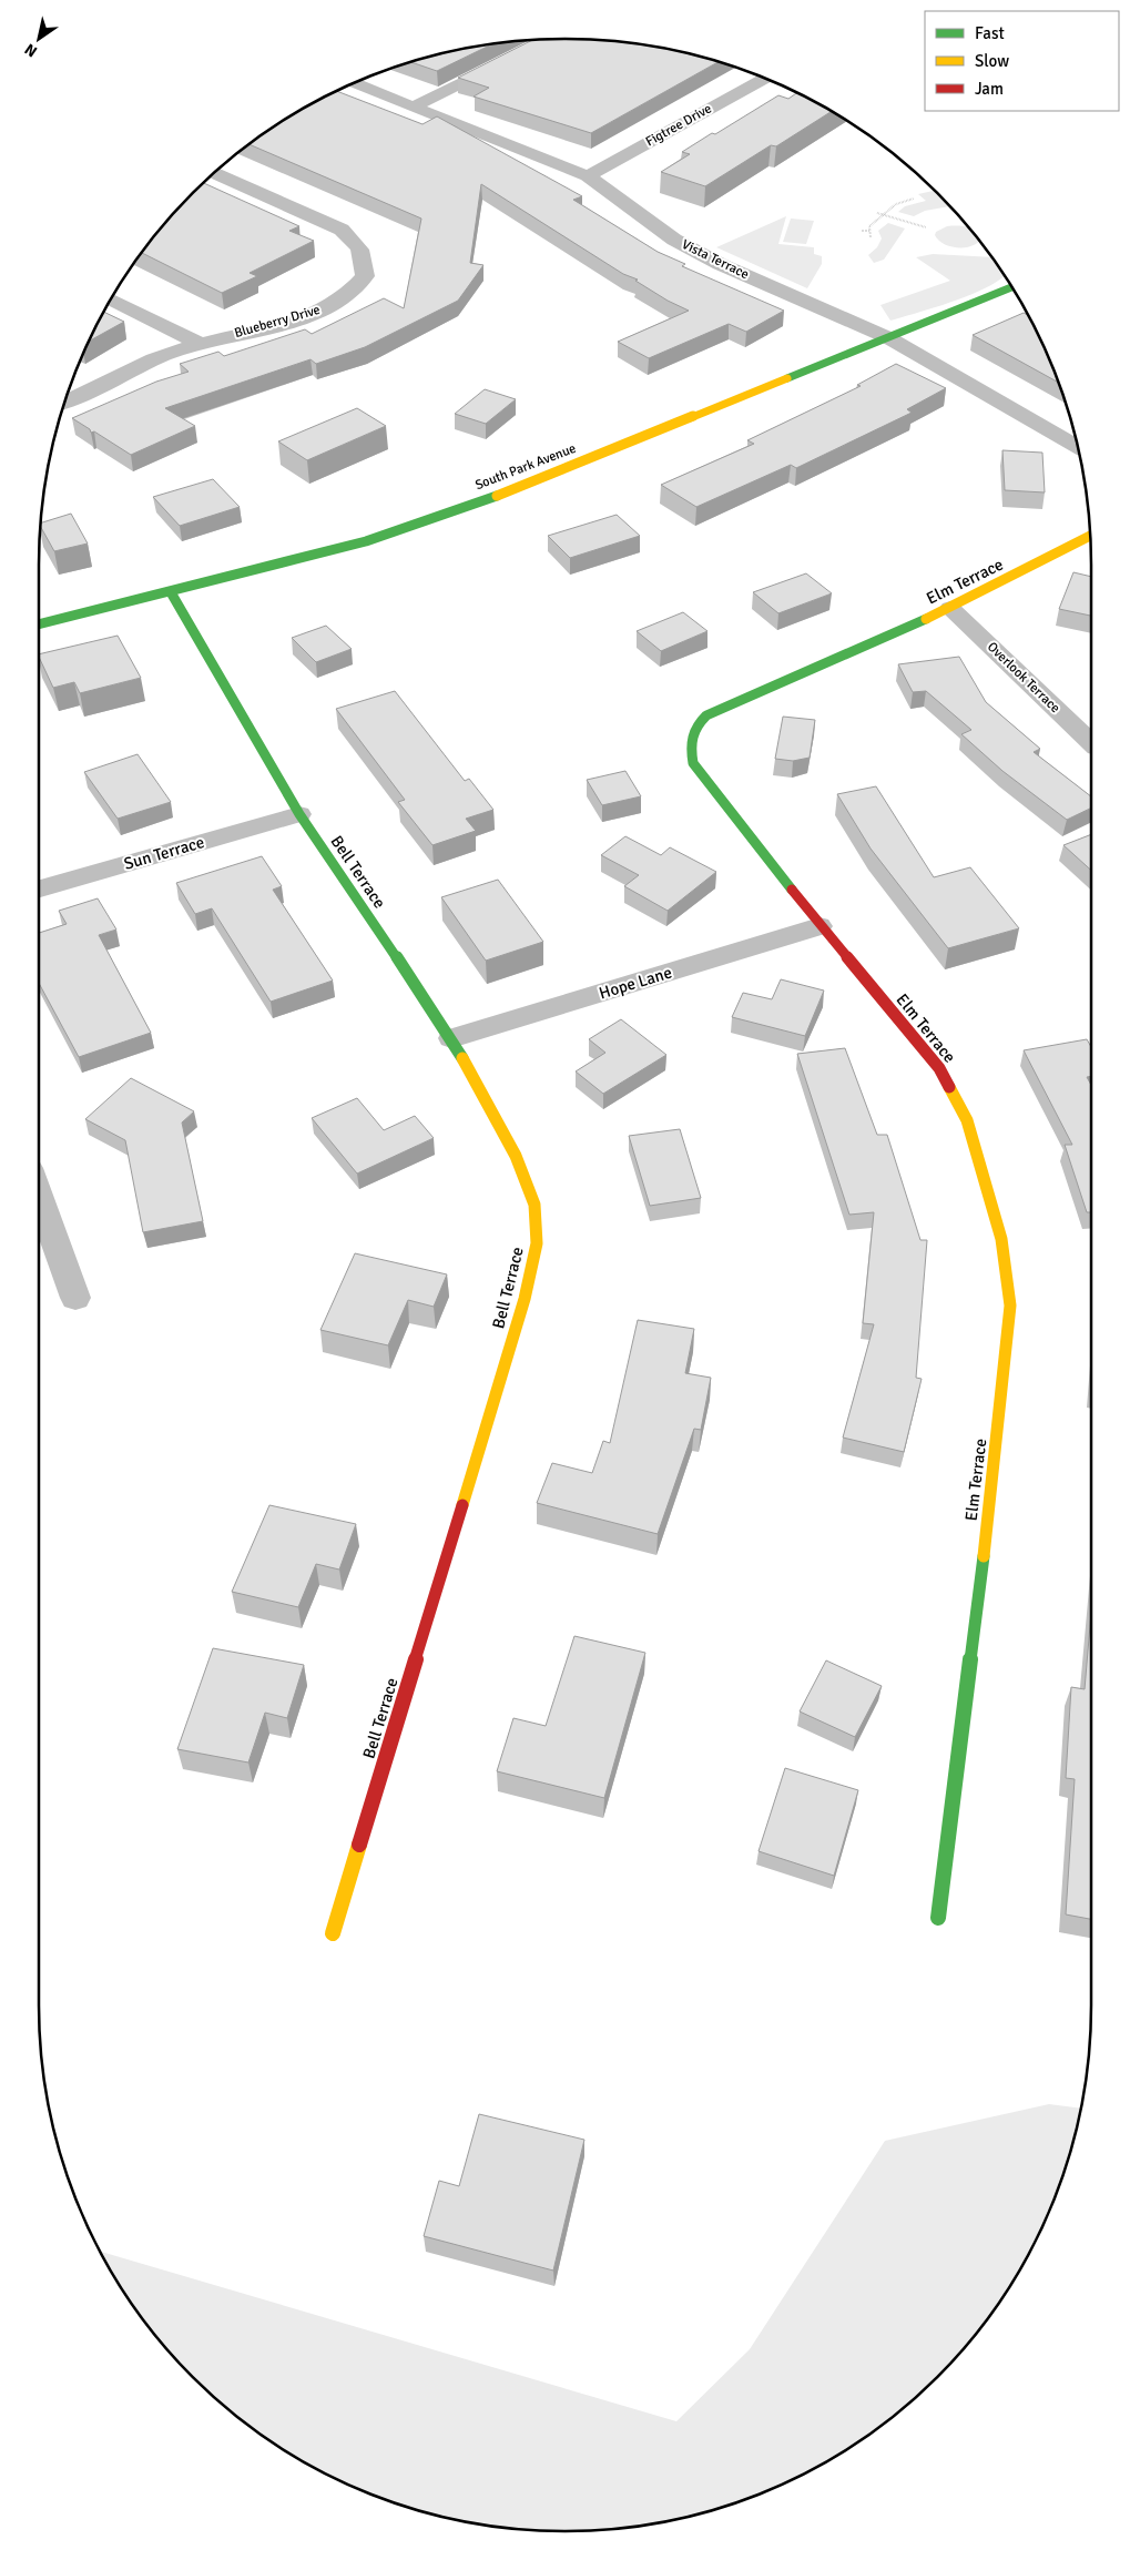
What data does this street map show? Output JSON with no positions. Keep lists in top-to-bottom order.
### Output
{
  "streets": {
    "street": [
      "Figtree Drive",
      "Vista Terrace",
      "Blueberry Drive",
      "South Park Avenue",
      "Elm Terrace",
      "Overlook Terrace",
      "Sun Terrace",
      "Bell Terrace",
      "Hope Lane"
    ]
  },
  "crossings": [
    ["Figtree Drive", "Vista Terrace"],
    ["Vista Terrace", "South Park Avenue"],
    ["South Park Avenue", "Bell Terrace"],
    ["Elm Terrace", "Overlook Terrace"],
    ["Elm Terrace", "Hope Lane"],
    ["Sun Terrace", "Bell Terrace"],
    ["Bell Terrace", "Hope Lane"]
  ],
  "legend": ["Fast", "Slow", "Jam"],
  "north": "bottom left"
}
